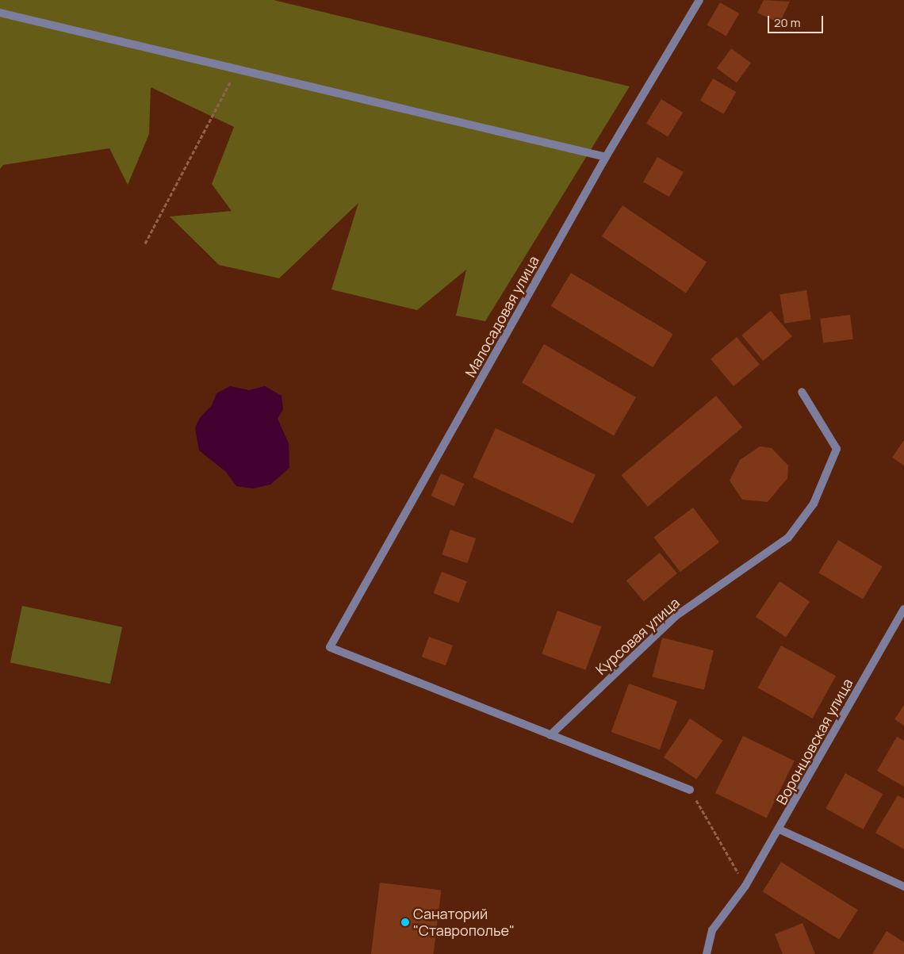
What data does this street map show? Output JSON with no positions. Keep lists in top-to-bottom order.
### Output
{
  "streets": {
    "street": ["Малосадовая улица", "Курсовая улица", "Воронцовская улица"]
  },
  "crossings": [
    ["Малосадовая улица", "Курсовая улица"]
  ],
  "places": ["Санаторий \"Ставрополье\""],
  "scale_bar": "20 m"
}
